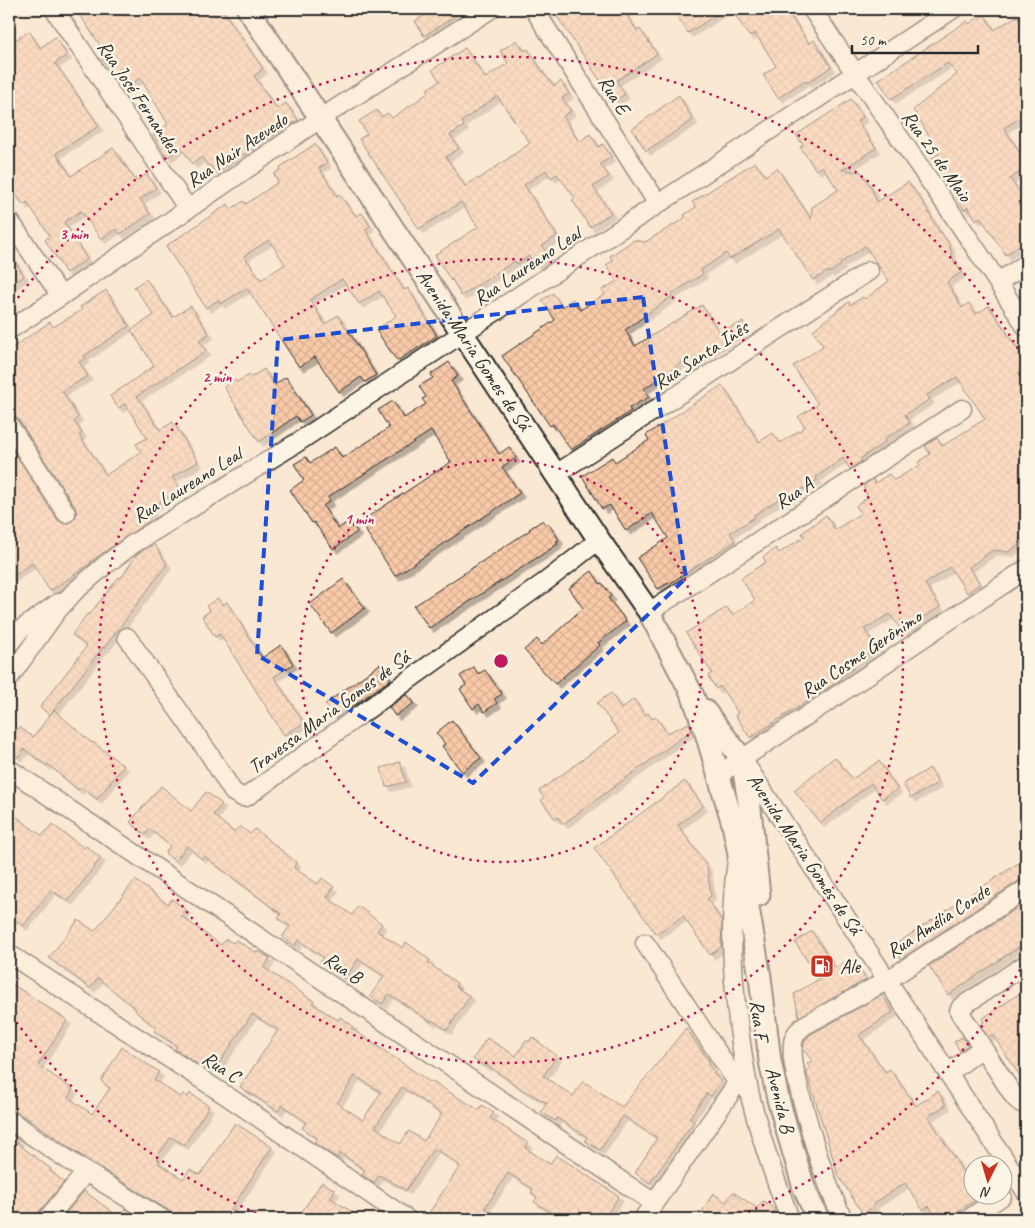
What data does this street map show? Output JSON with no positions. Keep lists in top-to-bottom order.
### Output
{
  "streets": {
    "street": [
      "Rua E",
      "Rua José Fernandes",
      "Rua Nair Azevedo",
      "Rua 25 de Maio",
      "Rua Laureano Leal",
      "Avenida Maria Gomes de Sá",
      "Rua Santa Inês",
      "Rua A",
      "Rua Cosme Gerônimo",
      "Travessa Maria Gomes de Sá",
      "Rua Amélia Conde",
      "Rua B",
      "Rua F",
      "Rua C",
      "Avenida B"
    ]
  },
  "crossings": [
    ["Rua E", "Rua Laureano Leal"],
    ["Rua José Fernandes", "Rua Nair Azevedo"],
    ["Rua Nair Azevedo", "Avenida Maria Gomes de Sá"],
    ["Rua 25 de Maio", "Rua Laureano Leal"],
    ["Rua Laureano Leal", "Avenida Maria Gomes de Sá"],
    ["Avenida Maria Gomes de Sá", "Rua Santa Inês"],
    ["Avenida Maria Gomes de Sá", "Rua A"],
    ["Avenida Maria Gomes de Sá", "Rua Cosme Gerônimo"],
    ["Avenida Maria Gomes de Sá", "Travessa Maria Gomes de Sá"],
    ["Avenida Maria Gomes de Sá", "Rua Amélia Conde"],
    ["Avenida Maria Gomes de Sá", "Avenida B"],
    ["Rua Cosme Gerônimo", "Avenida B"],
    ["Rua F", "Avenida B"]
  ],
  "places": {
    "fuel station": ["Ale"]
  },
  "scale_bar": "50 m",
  "north": "bottom",
  "rings": ["3 min", "2 min", "1 min"]
}
